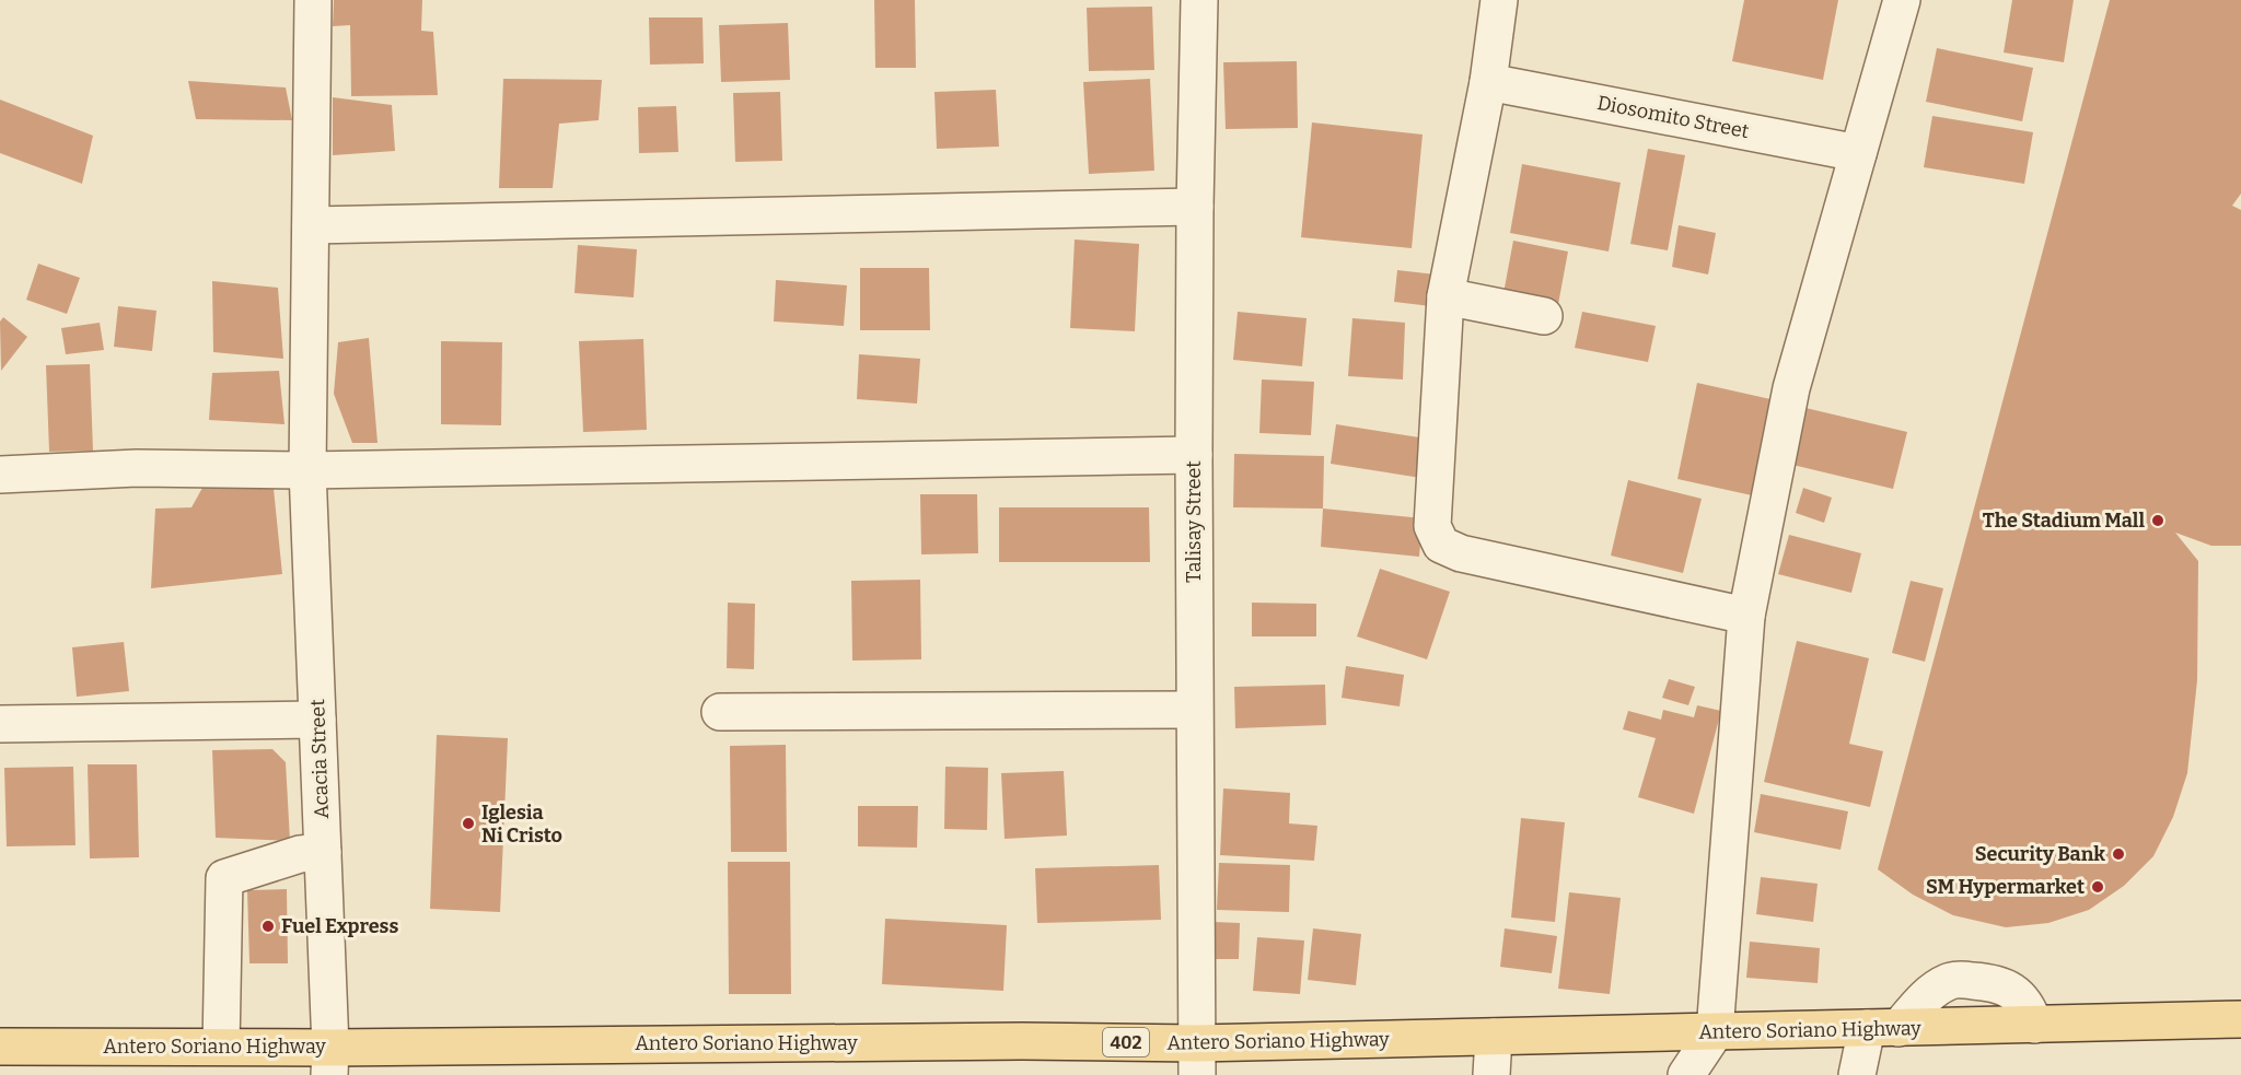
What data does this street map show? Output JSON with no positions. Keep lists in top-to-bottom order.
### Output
{
  "streets": {
    "main road": ["Antero Soriano Highway", "402"],
    "street": ["Diosomito Street", "Talisay Street", "Acacia Street"]
  },
  "crossings": [
    ["Talisay Street", "Antero Soriano Highway"],
    ["Acacia Street", "Antero Soriano Highway"]
  ],
  "places": [
    "The Stadium Mall",
    "Iglesia Ni Cristo",
    "Security Bank",
    "SM Hypermarket",
    "Fuel Express"
  ]
}
